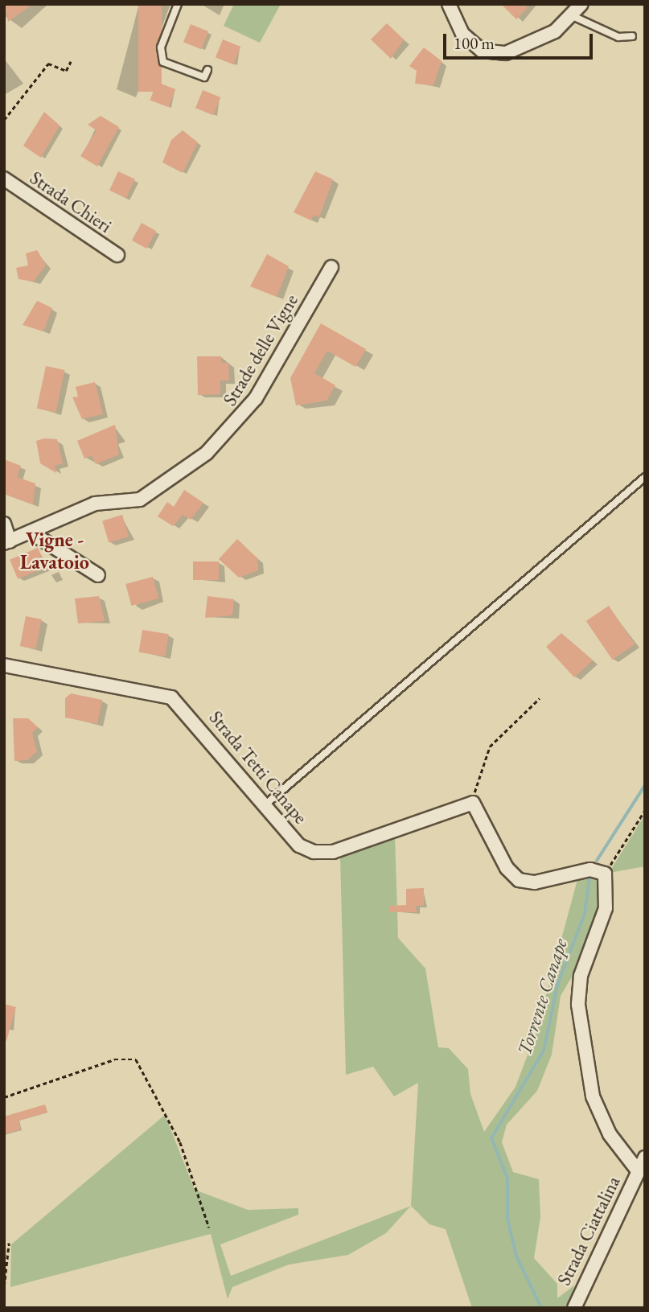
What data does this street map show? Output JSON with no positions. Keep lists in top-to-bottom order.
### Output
{
  "streets": {
    "street": [
      "Strada Chieri",
      "Strade delle Vigne",
      "Strada Tetti Canape",
      "Strada Ciattalina"
    ]
  },
  "districts": ["Vigne - Lavatoio"],
  "water": ["Torrente Canape"],
  "scale_bar": "100 m"
}
